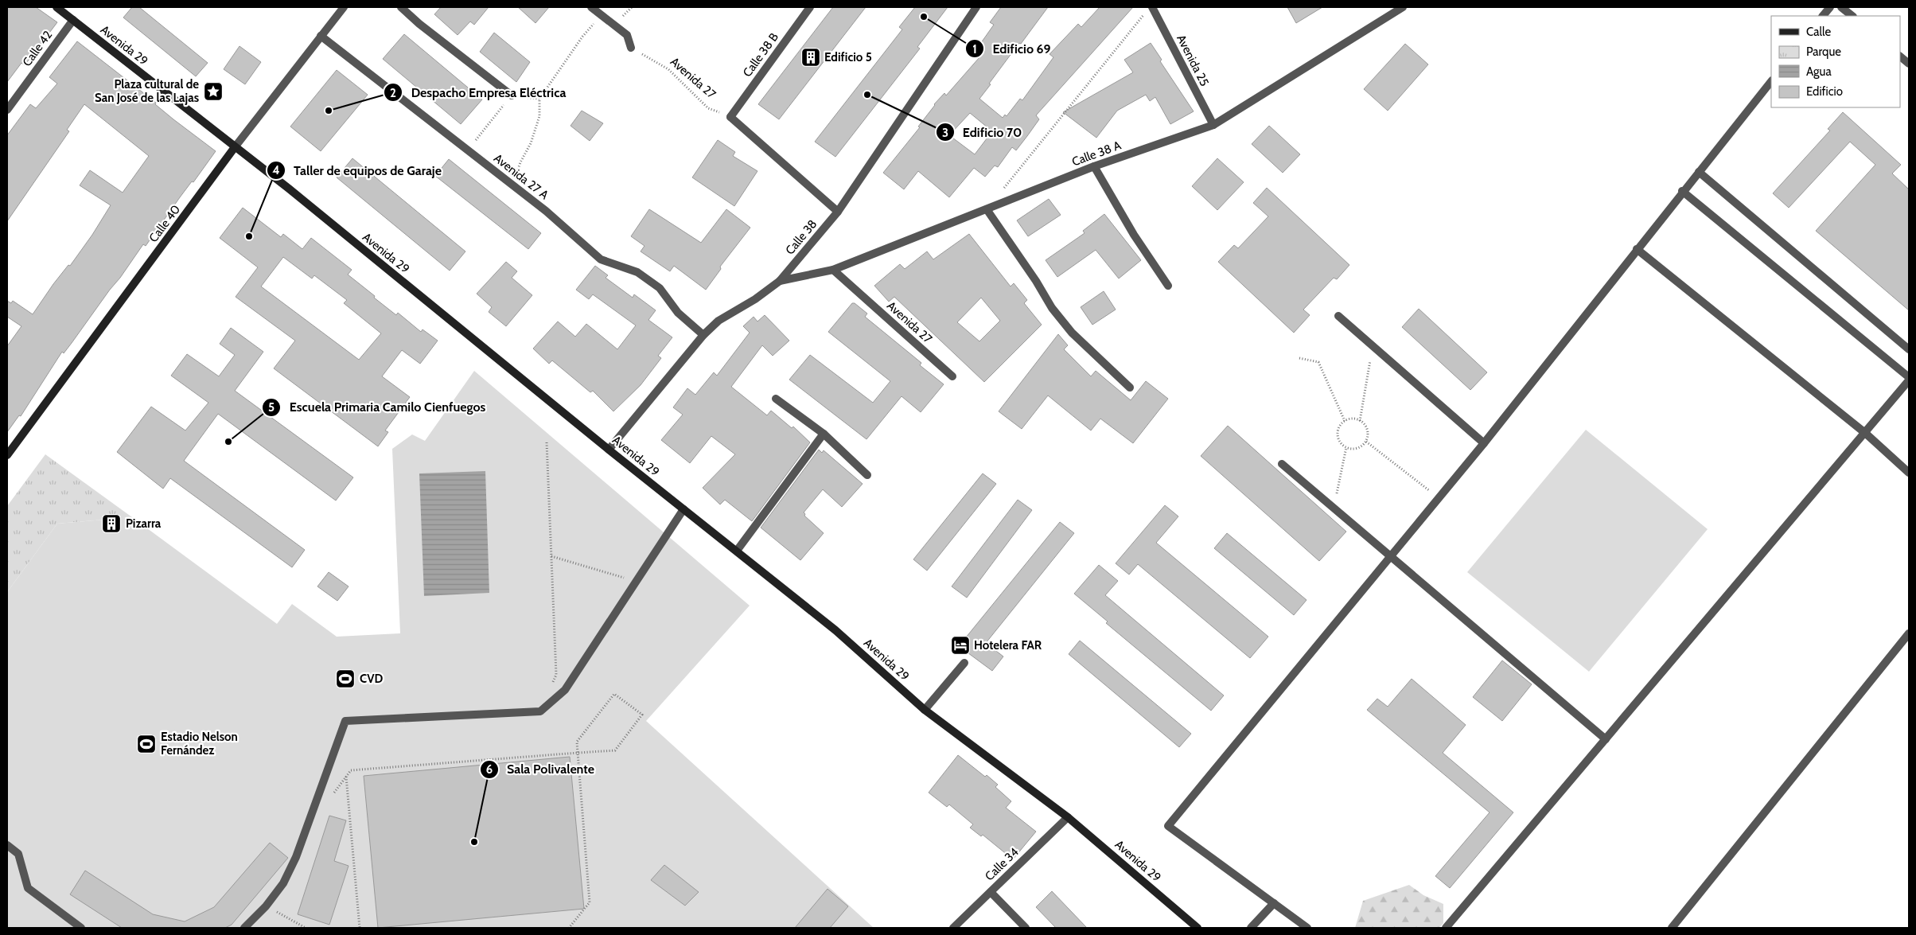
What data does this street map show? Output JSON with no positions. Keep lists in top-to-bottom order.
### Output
{
  "streets": {
    "main road": ["Avenida 29", "Calle 40"],
    "street": [
      "Calle 42",
      "Calle 38 B",
      "Avenida 25",
      "Avenida 27",
      "Calle 38 A",
      "Avenida 27 A",
      "Calle 38",
      "Calle 34"
    ]
  },
  "crossings": [
    ["Avenida 29", "Calle 42"],
    ["Avenida 29", "Calle 40"],
    ["Avenida 29", "Calle 38"],
    ["Avenida 29", "Calle 34"],
    ["Calle 38 B", "Avenida 27"],
    ["Avenida 25", "Calle 38 A"],
    ["Avenida 27", "Calle 38 A"],
    ["Calle 38 A", "Calle 38"],
    ["Avenida 27 A", "Calle 40"],
    ["Avenida 27 A", "Calle 38"]
  ],
  "places": {
    "other": [
      "Edificio 69",
      "Edificio 70",
      "Despacho Empresa Eléctrica",
      "Taller de equipos de Garaje",
      "Escuela Primaria Camilo Cienfuegos",
      "Sala Polivalente"
    ],
    "building": ["Edificio 5", "Pizarra"],
    "place": ["Plaza cultural de San José de las Lajas"],
    "hotel": ["Hotelera FAR"],
    "sports": ["CVD", "Estadio Nelson Fernández"]
  },
  "legend": [
    "Calle",
    "Parque",
    "Agua",
    "Edificio"
  ]
}
